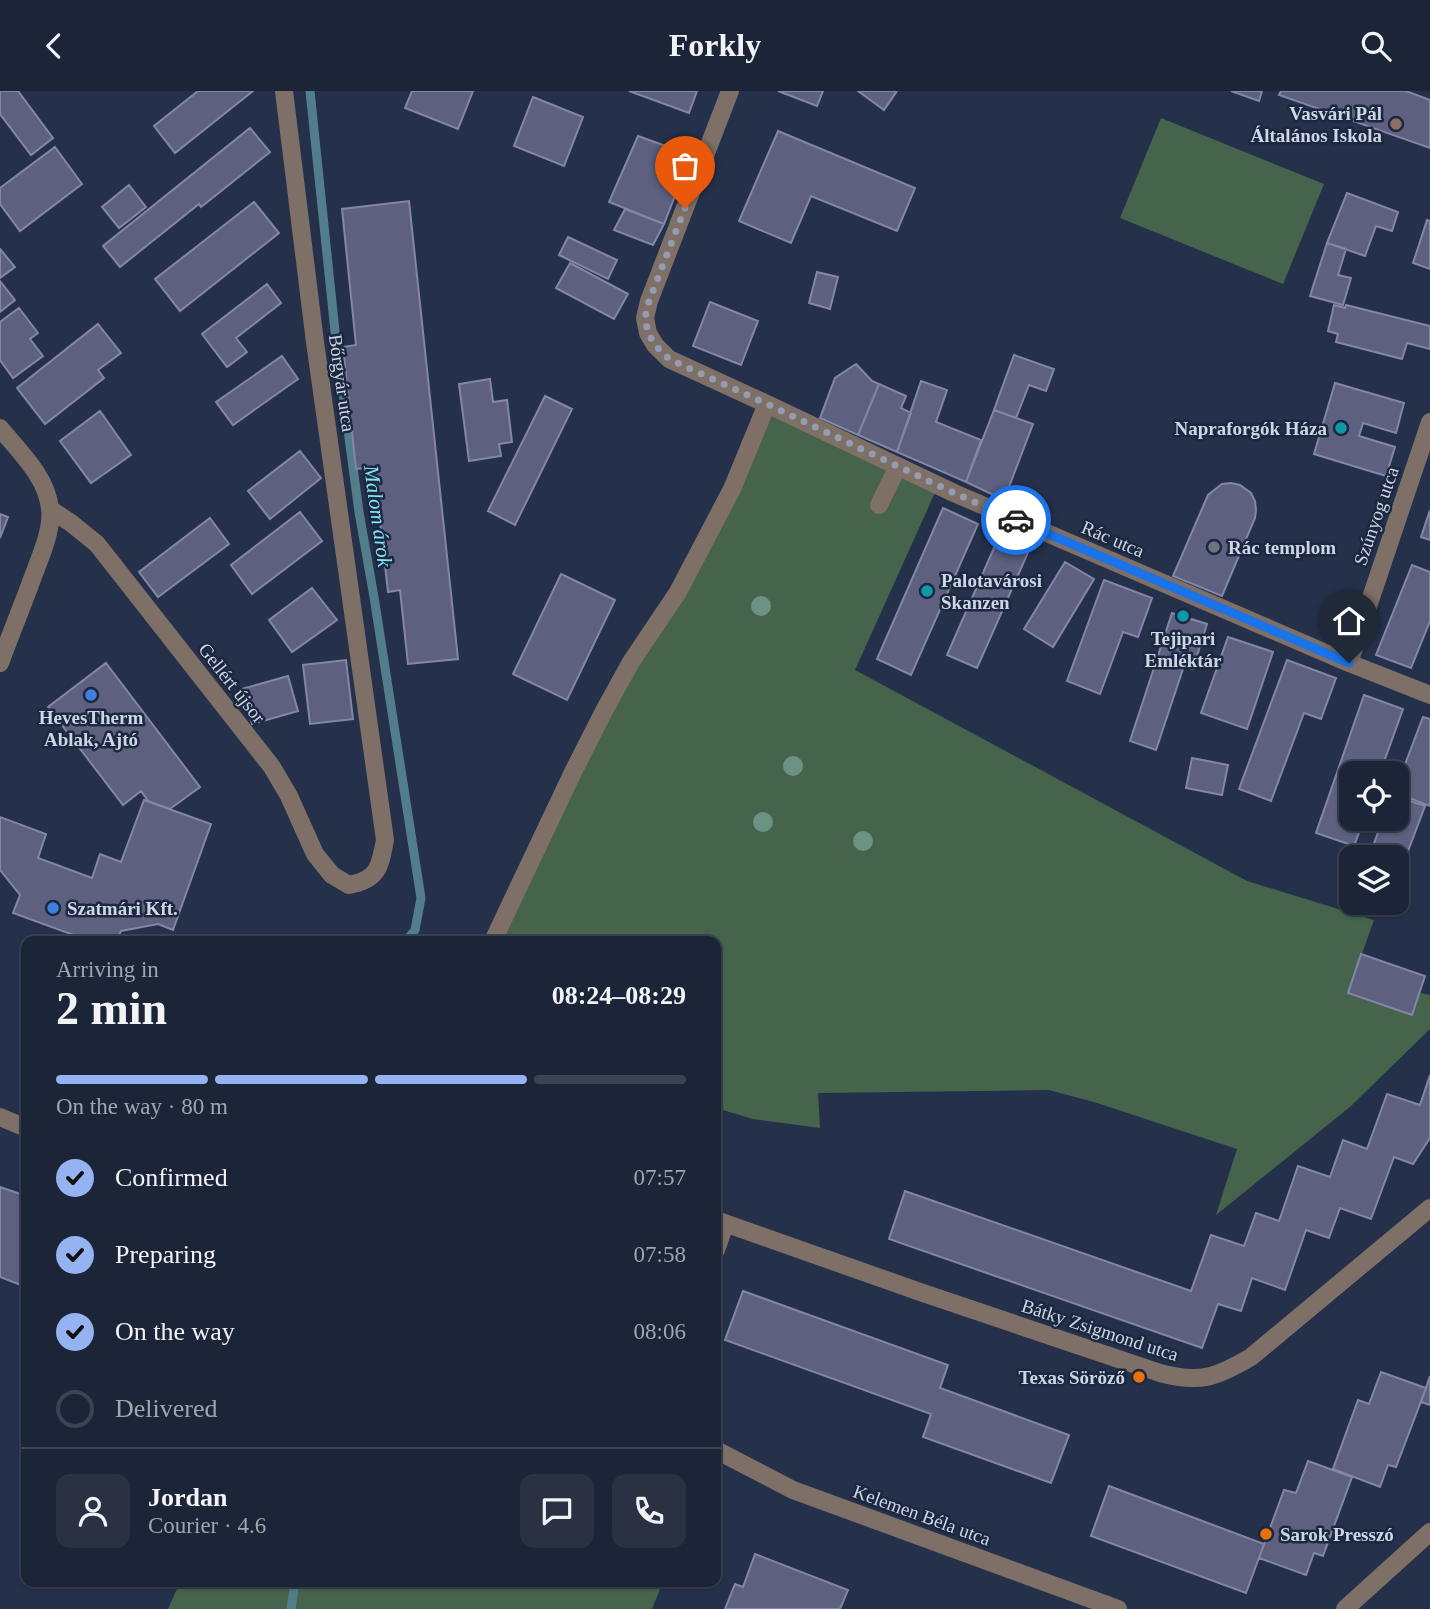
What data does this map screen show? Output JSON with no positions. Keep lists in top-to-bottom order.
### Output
{
  "streets": {
    "street": [
      "Bőrgyár utca",
      "Szúnyog utca",
      "Rác utca",
      "Gellért újsor",
      "Bátky Zsigmond utca",
      "Kelemen Béla utca"
    ]
  },
  "crossings": [
    ["Bőrgyár utca", "Gellért újsor"],
    ["Szúnyog utca", "Rác utca"]
  ],
  "water": ["Malom árok"],
  "places": [
    "Vasvári Pál Általános Iskola",
    "Napraforgók Háza",
    "Rác templom",
    "Palotavárosi Skanzen",
    "Tejipari Emléktár",
    "HevesTherm Ablak, Ajtó",
    "Szatmári Kft.",
    "Texas Söröző",
    "Sarok Presszó"
  ],
  "page": {
    "header": "Forkly",
    "heading": ["2 min", "Arriving in", "08:24–08:29"],
    "panel": ["Jordan", "Courier · 4.6"],
    "bar": "On the way · 80 m",
    "list": [
      ["Confirmed", "07:57"],
      ["Preparing", "07:58"],
      ["On the way", "08:06"],
      "Delivered"
    ]
  }
}
